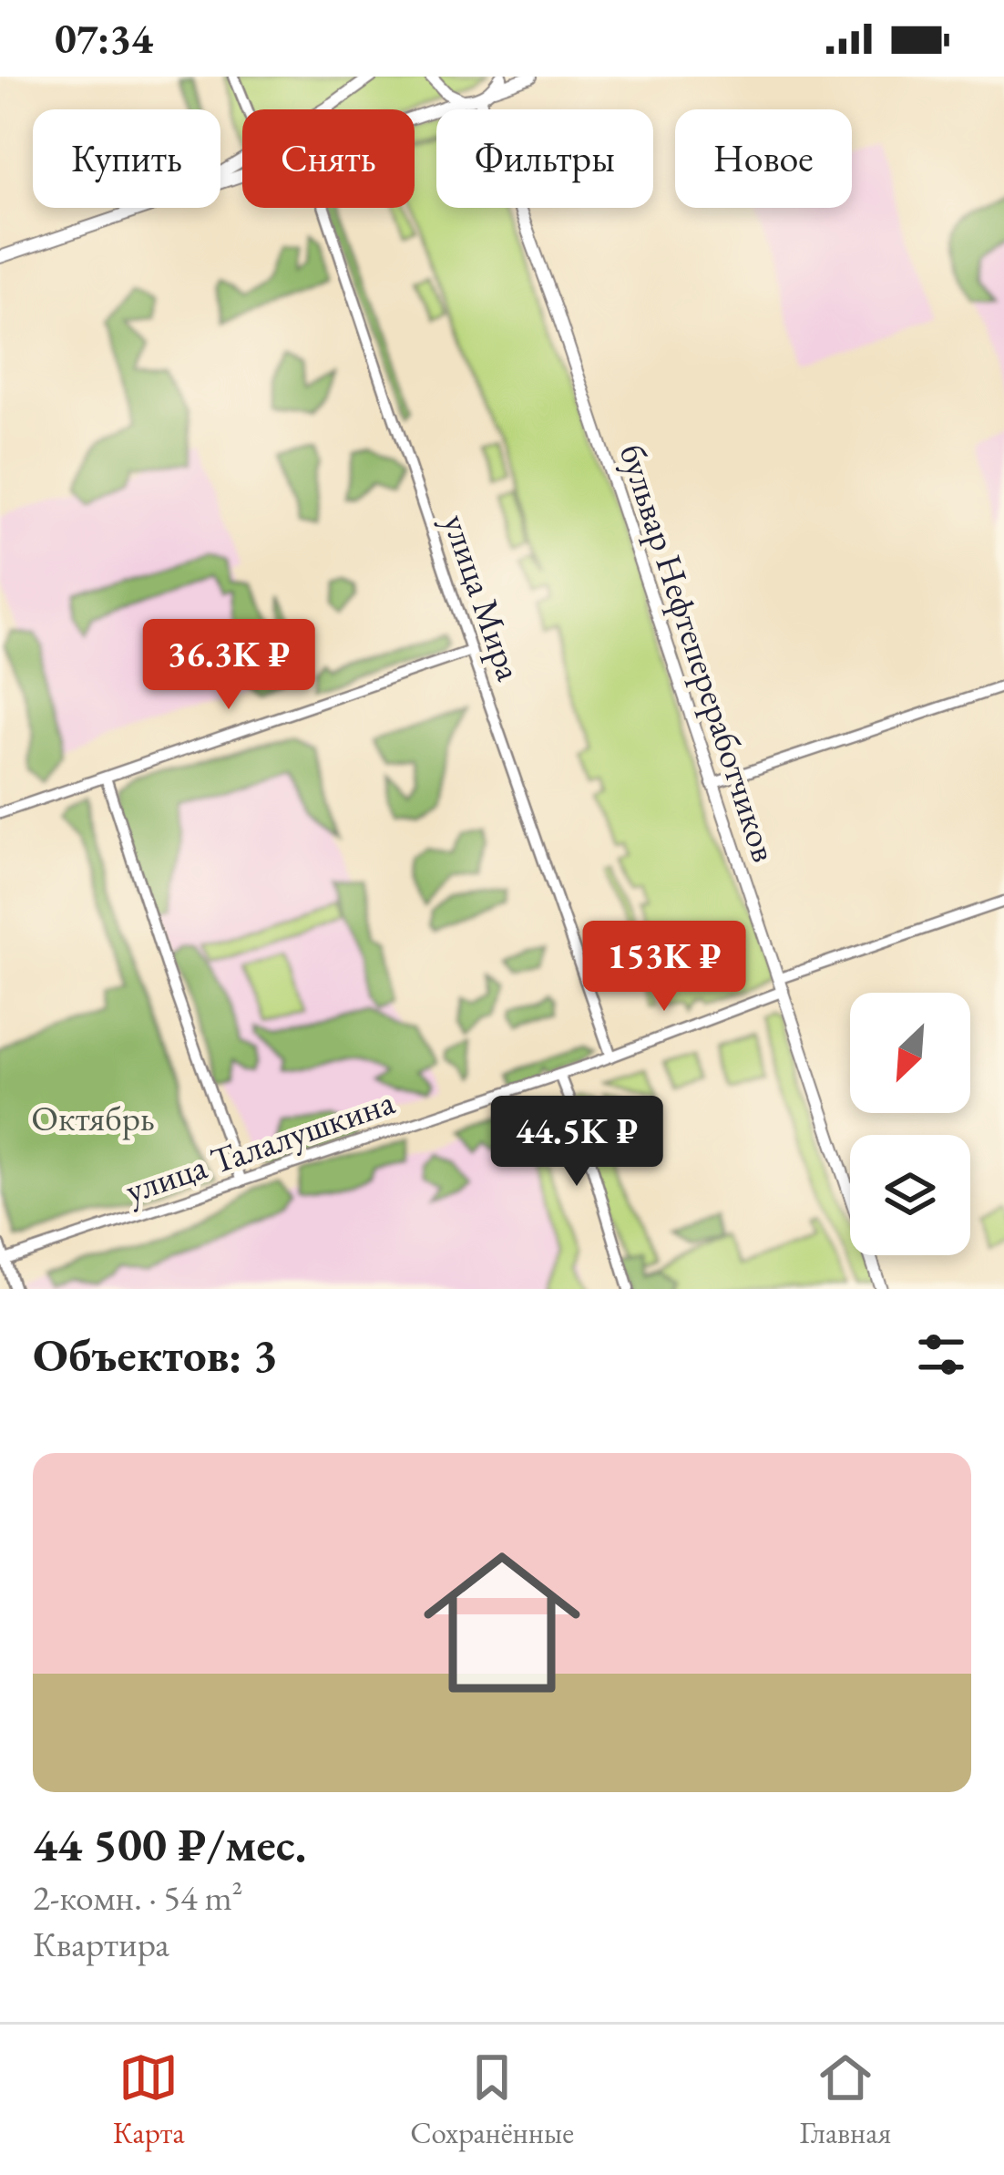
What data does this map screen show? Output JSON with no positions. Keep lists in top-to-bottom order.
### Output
{
  "streets": {
    "street": ["улица Мира", "бульвар Нефтепереработчиков", "улица Талалушкина"]
  },
  "crossings": [
    ["улица Мира", "улица Талалушкина"],
    ["бульвар Нефтепереработчиков", "улица Талалушкина"]
  ],
  "parks": ["Октябрь"],
  "north": "bottom left",
  "page": {
    "status": "07:34",
    "chip": [
      "Купить",
      "Снять",
      "Фильтры",
      "Новое"
    ],
    "price": ["36.3K ₽", "153K ₽", "44.5K ₽"],
    "heading": "Объектов: 3",
    "list": [
      {
        "name": "44 500 ₽/мес.",
        "note": "2-комн. · 54 m² · Квартира"
      }
    ],
    "tabs": ["Карта", "Сохранённые", "Главная"]
  }
}
